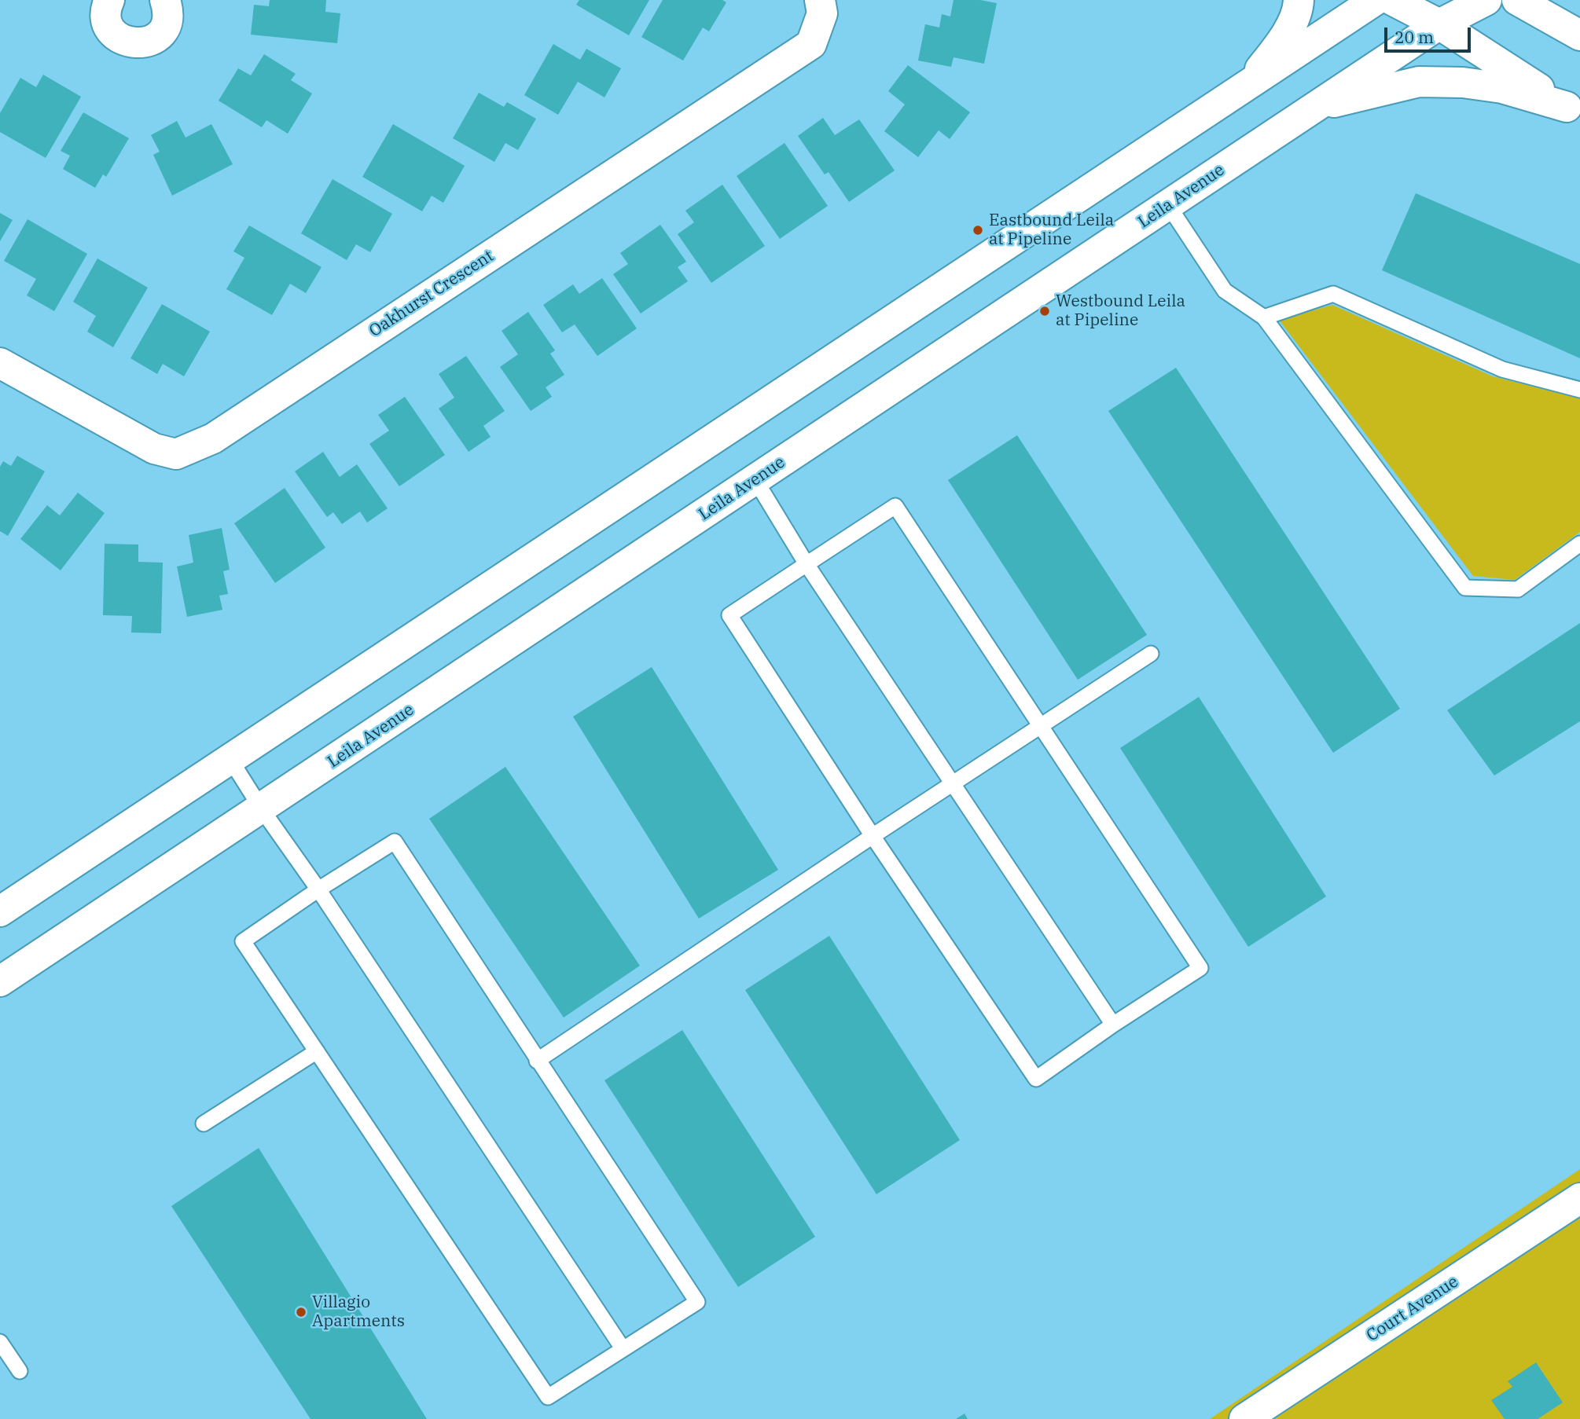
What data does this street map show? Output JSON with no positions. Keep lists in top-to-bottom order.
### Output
{
  "streets": {
    "street": ["Leila Avenue", "Oakhurst Crescent", "Court Avenue"]
  },
  "places": ["Eastbound Leila at Pipeline", "Westbound Leila at Pipeline", "Villagio Apartments"],
  "scale_bar": "20 m"
}
